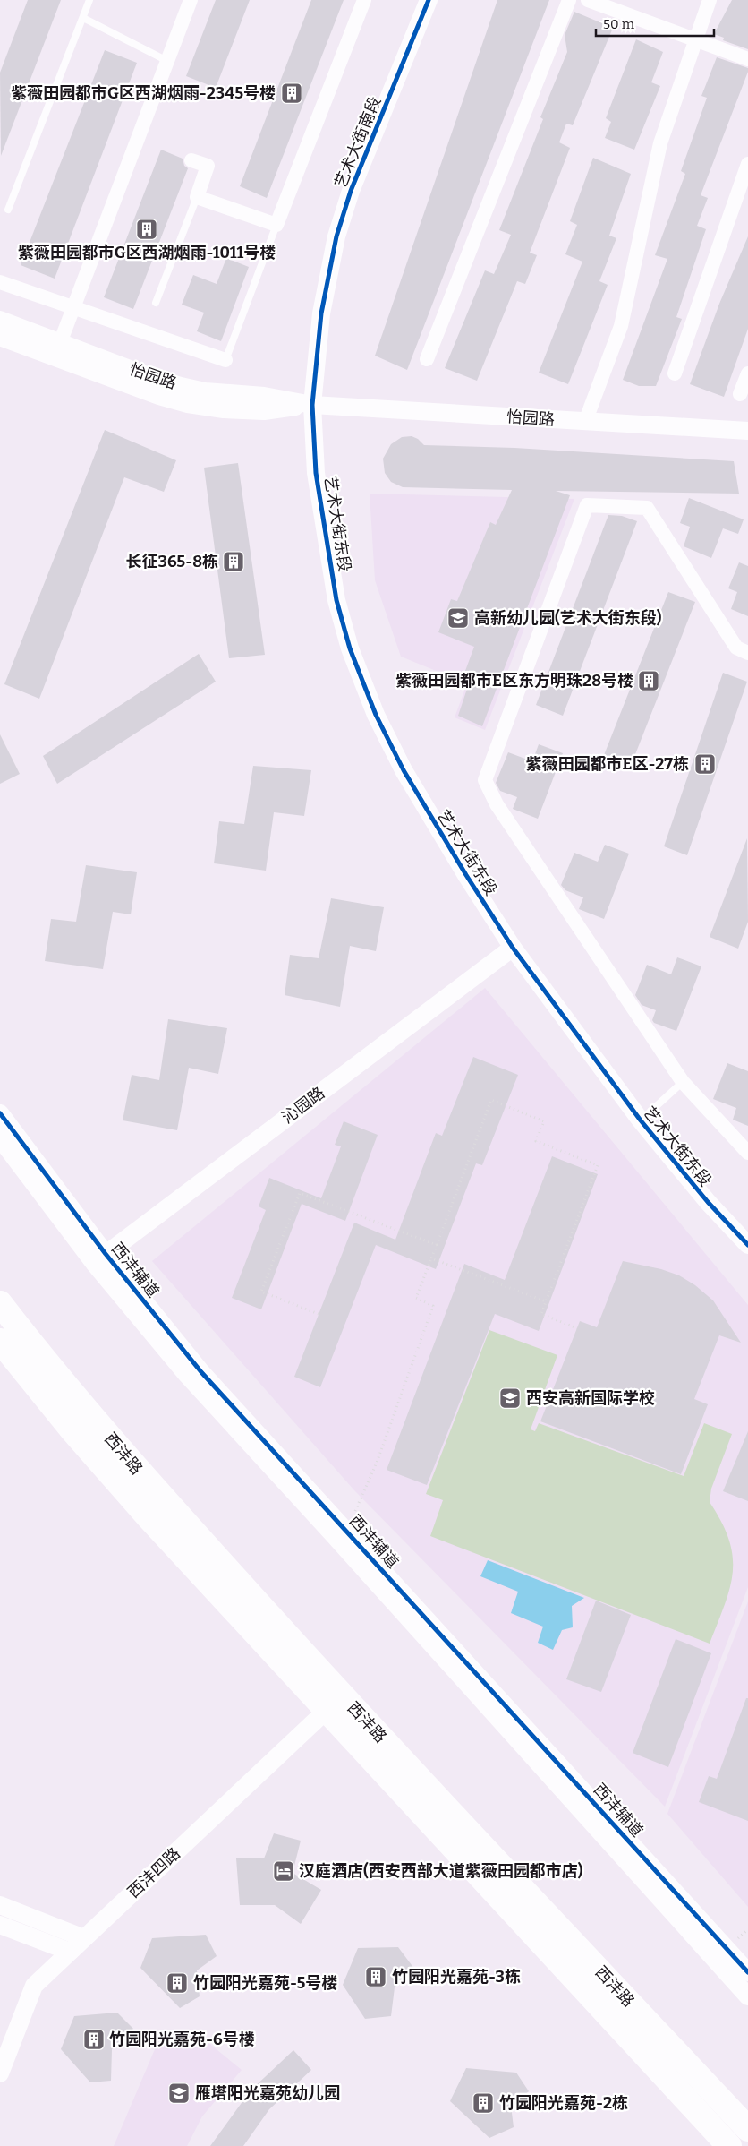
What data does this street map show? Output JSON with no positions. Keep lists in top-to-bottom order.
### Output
{
  "streets": {
    "highway": ["西沣路"],
    "street": [
      "艺术大街南段",
      "怡园路",
      "艺术大街东段",
      "沁园路",
      "西沣辅道",
      "西沣四路"
    ]
  },
  "crossings": [
    ["艺术大街南段", "怡园路"],
    ["艺术大街南段", "艺术大街东段"],
    ["怡园路", "艺术大街东段"],
    ["艺术大街东段", "沁园路"],
    ["沁园路", "西沣辅道"],
    ["西沣路", "西沣四路"]
  ],
  "places": {
    "building": [
      "紫薇田园都市G区西湖烟雨-2345号楼",
      "紫薇田园都市G区西湖烟雨-1011号楼",
      "长征365-8栋",
      "紫薇田园都市E区东方明珠28号楼",
      "紫薇田园都市E区-27栋",
      "竹园阳光嘉苑-3栋",
      "竹园阳光嘉苑-5号楼",
      "竹园阳光嘉苑-6号楼",
      "竹园阳光嘉苑-2栋"
    ],
    "school or university": ["高新幼儿园(艺术大街东段)", "西安高新国际学校", "雁塔阳光嘉苑幼儿园"],
    "hotel": ["汉庭酒店(西安西部大道紫薇田园都市店)"]
  },
  "scale_bar": "50 m"
}
